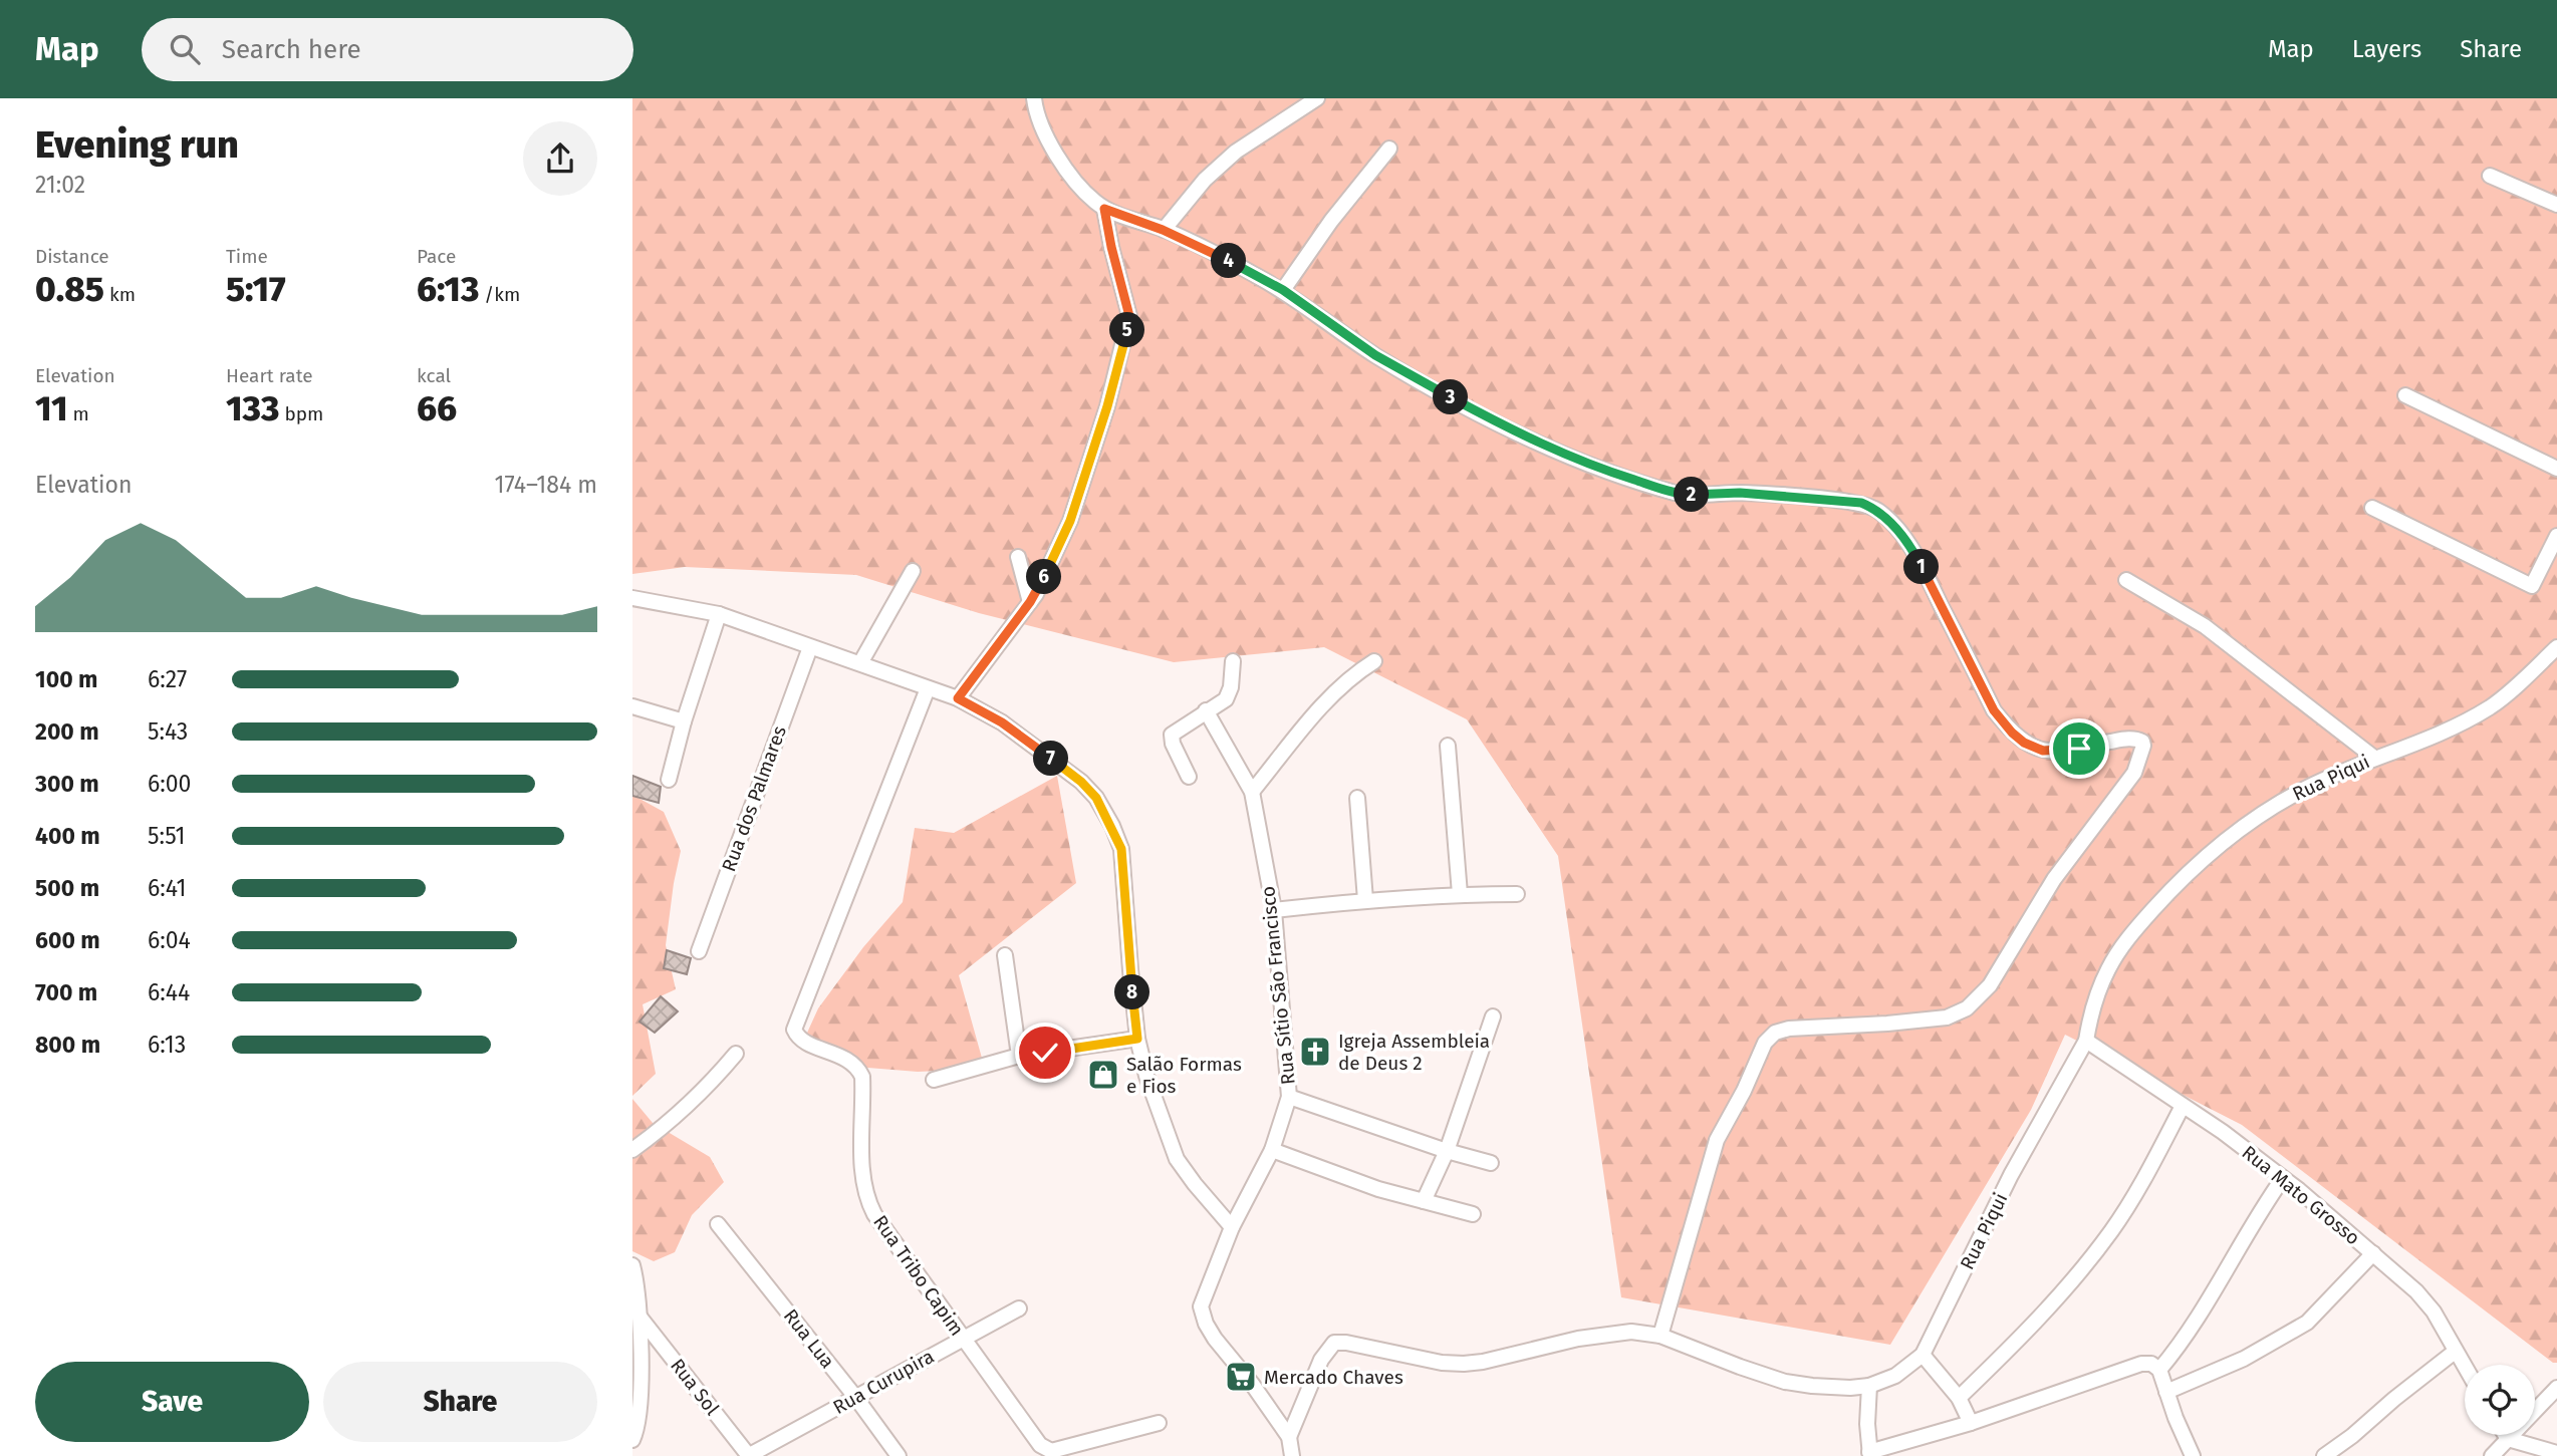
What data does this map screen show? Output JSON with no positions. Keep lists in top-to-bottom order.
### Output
{
  "streets": {
    "street": [
      "Rua Piqui",
      "Rua dos Palmares",
      "Rua Sítio São Francisco",
      "Rua Mato Grosso",
      "Rua Tribo Capim",
      "Rua Lua",
      "Rua Curupira",
      "Rua Sol"
    ]
  },
  "crossings": [
    ["Rua Piqui", "Rua Sítio São Francisco"],
    ["Rua Piqui", "Rua Mato Grosso"],
    ["Rua Tribo Capim", "Rua Curupira"],
    ["Rua Lua", "Rua Curupira"],
    ["Rua Curupira", "Rua Sol"]
  ],
  "places": {
    "church": ["Igreja Assembleia de Deus 2"],
    "shop": ["Salão Formas e Fios"],
    "supermarket": ["Mercado Chaves"]
  },
  "page": {
    "header": "Map",
    "search": "Search here",
    "nav": ["Map", "Layers", "Share"],
    "heading": ["Evening run", "21:02"],
    "stats": [
      ["Distance", "0.85 km"],
      ["Time", "5:17"],
      ["Pace", "6:13 /km"],
      ["Elevation", "11 m"],
      ["Heart rate", "133 bpm"],
      ["kcal", "66"]
    ],
    "pins": [
      "4",
      "5",
      "3",
      "2",
      "1",
      "6",
      "7",
      "8"
    ],
    "chart": ["Elevation", "174–184 m"],
    "list": [
      {
        "name": "100 m",
        "note": "6:27"
      },
      {
        "name": "200 m",
        "note": "5:43"
      },
      {
        "name": "300 m",
        "note": "6:00"
      },
      {
        "name": "400 m",
        "note": "5:51"
      },
      {
        "name": "500 m",
        "note": "6:41"
      },
      {
        "name": "600 m",
        "note": "6:04"
      },
      {
        "name": "700 m",
        "note": "6:44"
      },
      {
        "name": "800 m",
        "note": "6:13"
      }
    ],
    "buttons": ["Save", "Share"]
  }
}
